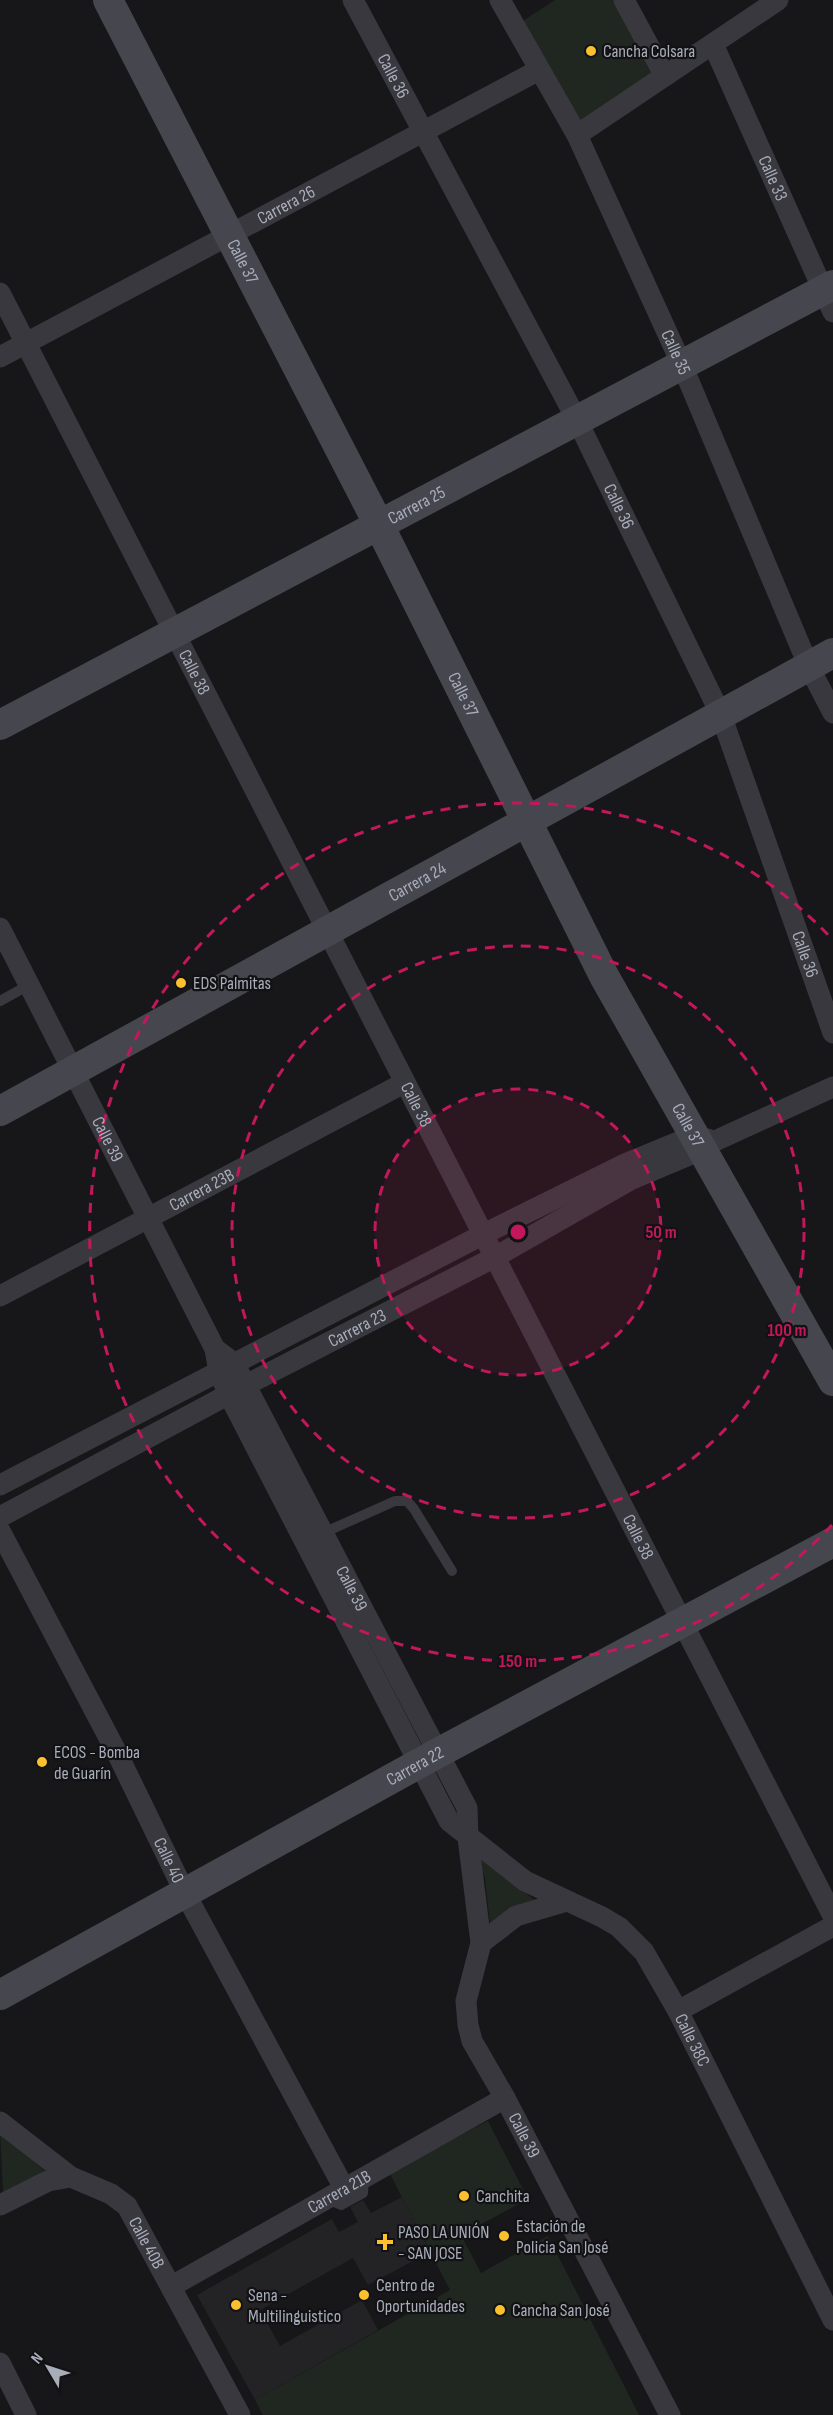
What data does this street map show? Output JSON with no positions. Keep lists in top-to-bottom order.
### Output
{
  "streets": {
    "street": [
      "Calle 36",
      "Calle 33",
      "Carrera 26",
      "Calle 37",
      "Calle 35",
      "Carrera 25",
      "Calle 38",
      "Carrera 24",
      "Calle 39",
      "Carrera 23B",
      "Carrera 23",
      "Carrera 22",
      "Calle 40",
      "Calle 38C",
      "Carrera 21B",
      "Calle 40B"
    ]
  },
  "crossings": [
    ["Calle 36", "Carrera 26"],
    ["Calle 36", "Carrera 25"],
    ["Calle 36", "Carrera 24"],
    ["Calle 33", "Carrera 25"],
    ["Carrera 26", "Calle 37"],
    ["Carrera 26", "Calle 35"],
    ["Carrera 26", "Calle 38"],
    ["Calle 37", "Carrera 25"],
    ["Calle 37", "Carrera 24"],
    ["Calle 37", "Carrera 23"],
    ["Calle 35", "Carrera 25"],
    ["Calle 35", "Carrera 24"],
    ["Carrera 25", "Calle 38"],
    ["Calle 38", "Carrera 24"],
    ["Calle 38", "Carrera 23B"],
    ["Calle 38", "Carrera 23"],
    ["Calle 38", "Carrera 22"],
    ["Carrera 24", "Calle 39"],
    ["Calle 39", "Carrera 23B"],
    ["Calle 39", "Carrera 23"],
    ["Calle 39", "Carrera 22"],
    ["Calle 39", "Calle 38C"],
    ["Calle 39", "Carrera 21B"],
    ["Carrera 22", "Calle 40"],
    ["Calle 40", "Carrera 21B"],
    ["Carrera 21B", "Calle 40B"]
  ],
  "places": {
    "other": [
      "Cancha Colsara",
      "EDS Palmitas",
      "ECOS - Bomba de Guarín",
      "Canchita",
      "Estación de Policia San José",
      "Centro de Oportunidades",
      "Sena - Multilinguistico",
      "Cancha San José"
    ],
    "health": ["PASO LA UNIÓN - SAN JOSE"]
  },
  "north": "top left",
  "rings": ["50 m", "100 m", "150 m"]
}
